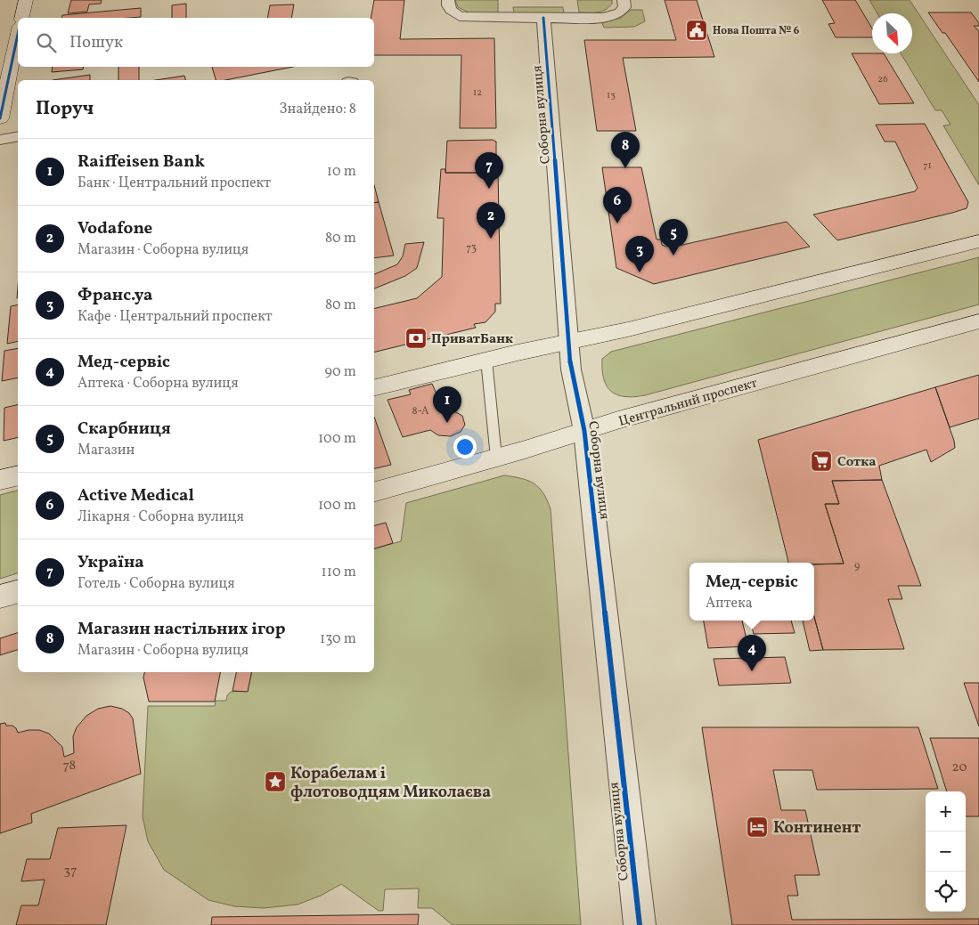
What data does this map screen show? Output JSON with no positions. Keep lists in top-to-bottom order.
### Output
{
  "streets": {
    "main road": ["Центральний проспект"],
    "street": ["Соборна вулиця"]
  },
  "crossings": [
    ["Соборна вулиця", "Центральний проспект"]
  ],
  "places": {
    "public building": ["Нова Пошта № 6"],
    "bank": ["ПриватБанк"],
    "supermarket": ["Сотка"],
    "place": ["Корабелам і флотоводцям Миколаєва"],
    "hotel": ["Континент"]
  },
  "house_numbers": [
    "26",
    "12",
    "13",
    "71",
    "73",
    "8-А",
    "9",
    "78",
    "20",
    "37"
  ],
  "north": "bottom right",
  "page": {
    "search": "Пошук",
    "heading": ["Поруч", "Знайдено: 8"],
    "pins": [
      "8",
      "7",
      "6",
      "2",
      "5",
      "3",
      "1",
      "4"
    ],
    "list": [
      {
        "mark": "1",
        "name": "Raiffeisen Bank",
        "note": "Банк · Центральний проспект",
        "value": "10 m"
      },
      {
        "mark": "2",
        "name": "Vodafone",
        "note": "Магазин · Соборна вулиця",
        "value": "80 m"
      },
      {
        "mark": "3",
        "name": "Франс.уа",
        "note": "Кафе · Центральний проспект",
        "value": "80 m"
      },
      {
        "mark": "4",
        "name": "Мед-сервіс",
        "note": "Аптека · Соборна вулиця",
        "value": "90 m"
      },
      {
        "mark": "5",
        "name": "Скарбниця",
        "note": "Магазин",
        "value": "100 m"
      },
      {
        "mark": "6",
        "name": "Active Medical",
        "note": "Лікарня · Соборна вулиця",
        "value": "100 m"
      },
      {
        "mark": "7",
        "name": "Україна",
        "note": "Готель · Соборна вулиця",
        "value": "110 m"
      },
      {
        "mark": "8",
        "name": "Магазин настільних ігор",
        "note": "Магазин · Соборна вулиця",
        "value": "130 m"
      }
    ],
    "popup": ["Мед-сервіс", "Аптека"],
    "map_buttons": ["+", "−"]
  }
}
